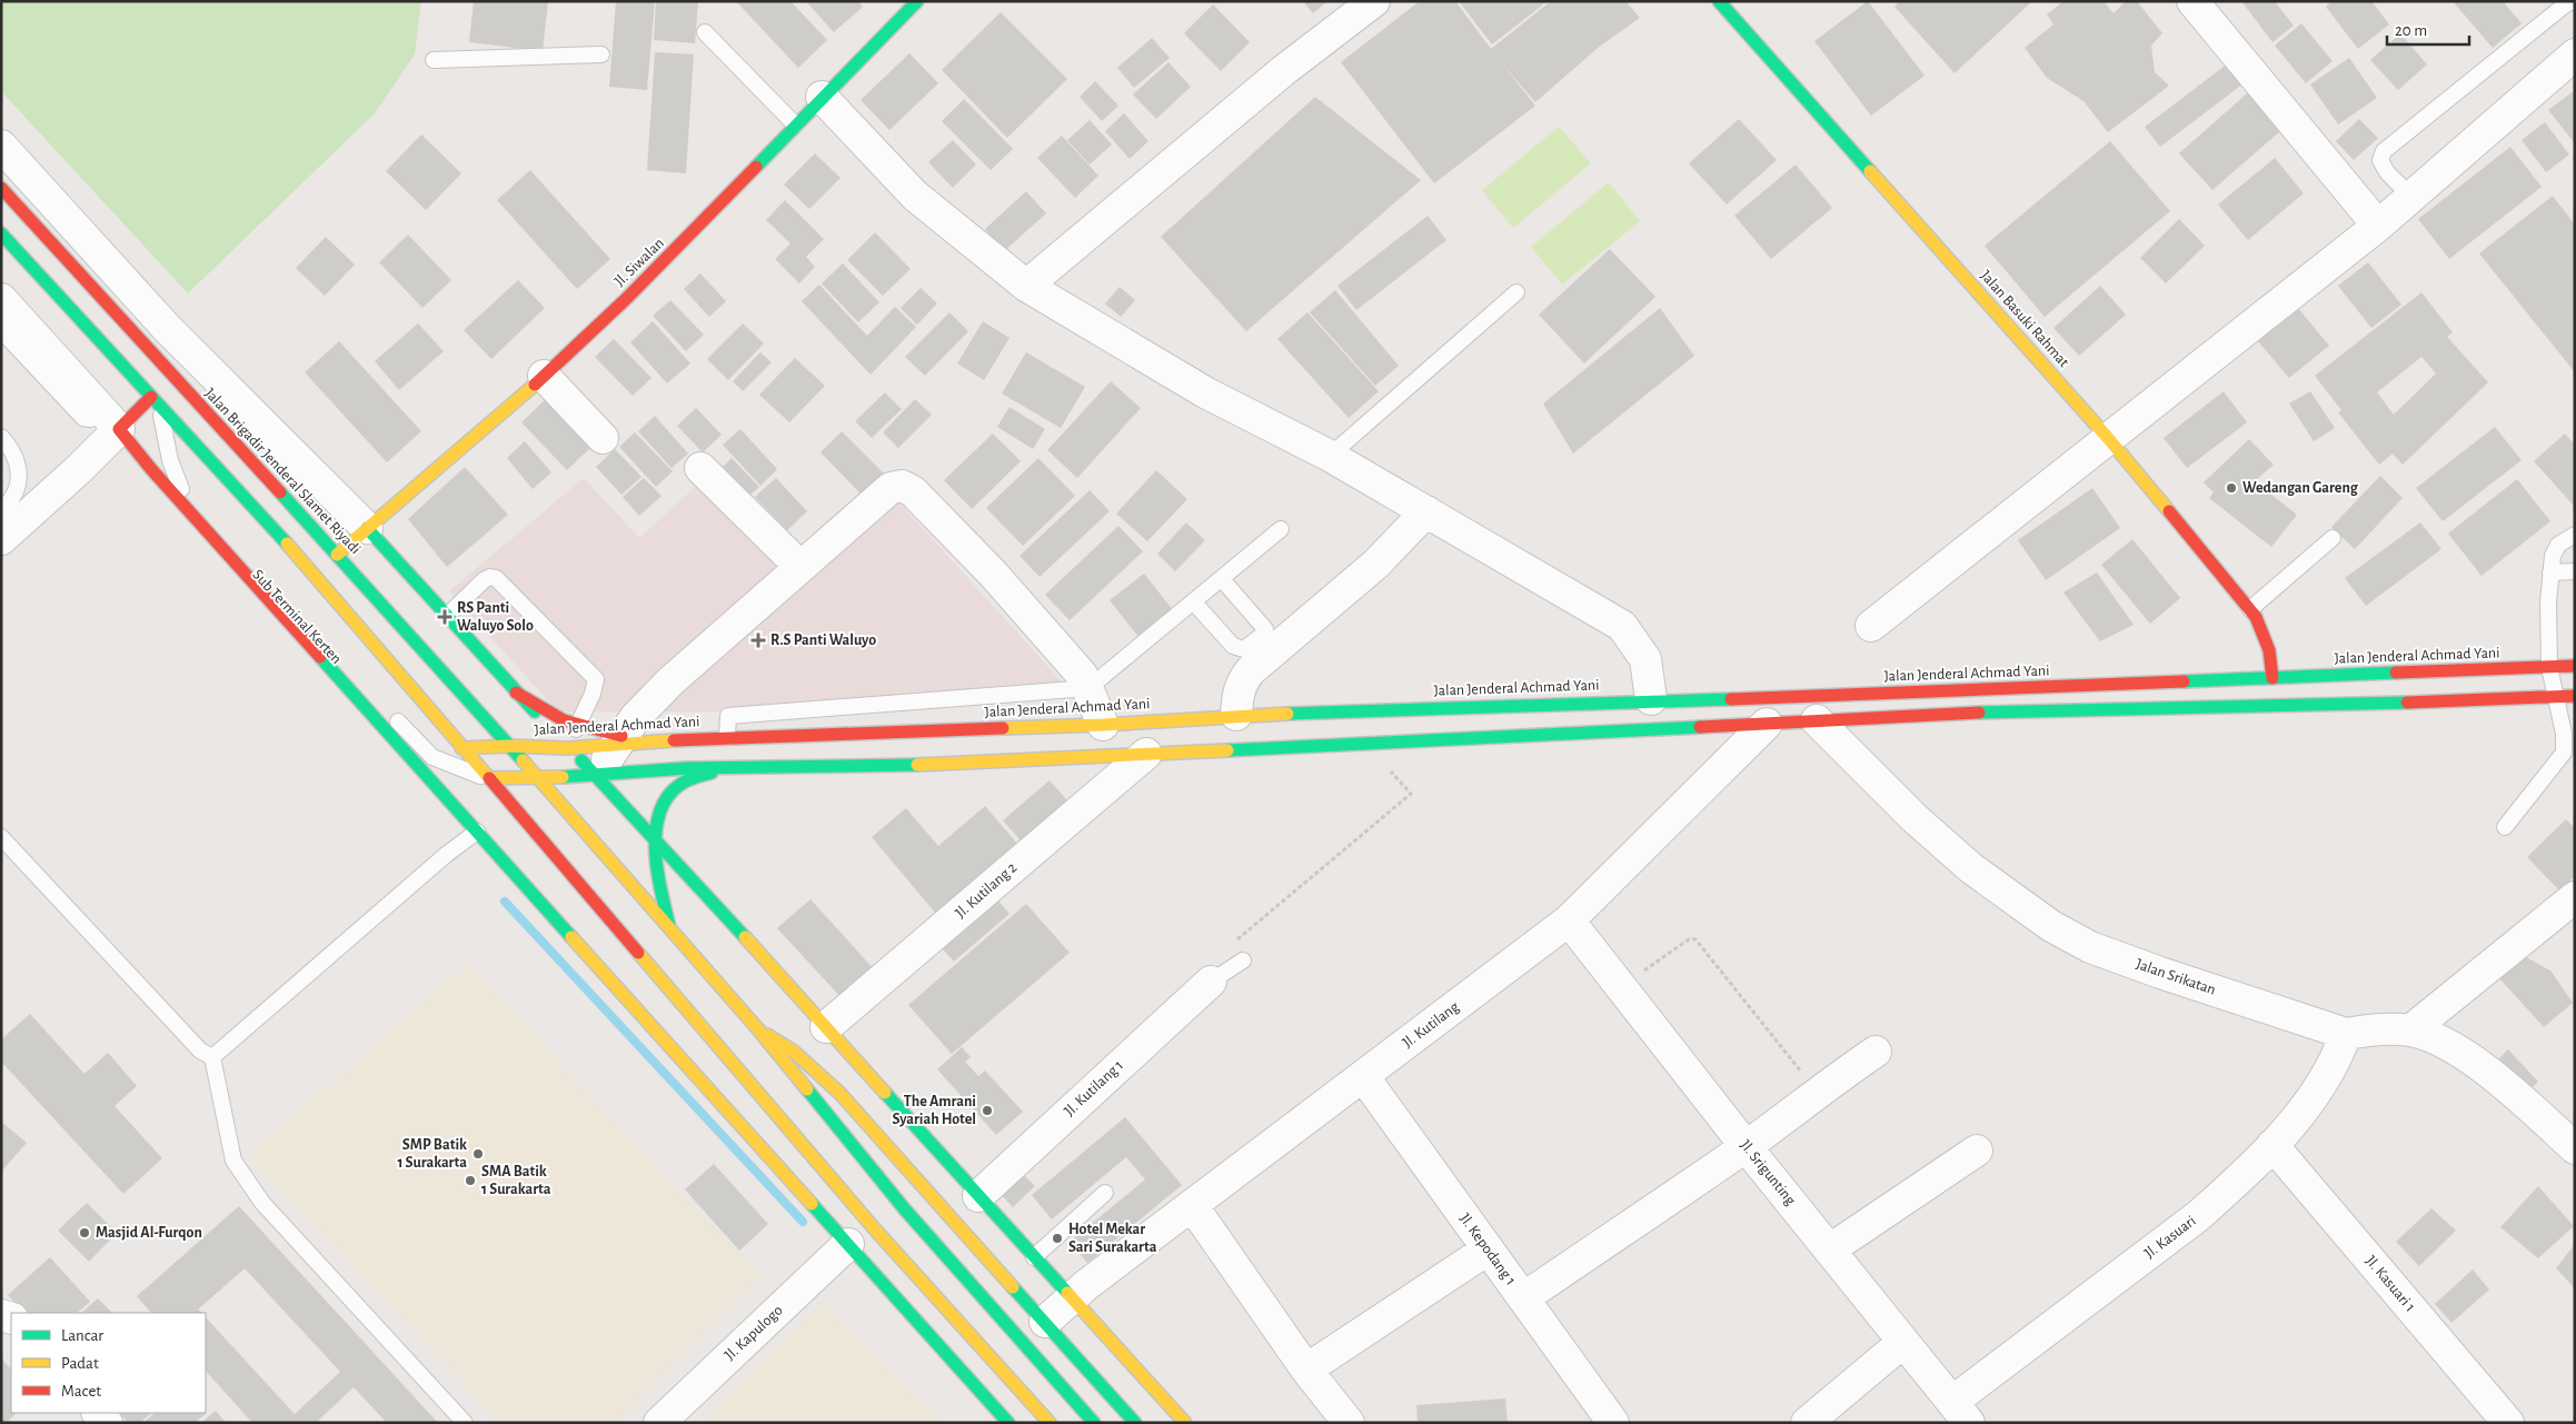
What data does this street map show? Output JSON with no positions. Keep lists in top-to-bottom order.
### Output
{
  "streets": {
    "main road": [
      "Jl. Siwalan",
      "Jalan Basuki Rahmat",
      "Jalan Brigadir Jenderal Slamet Riyadi",
      "Jalan Jenderal Achmad Yani"
    ],
    "street": [
      "Jl. Kutilang 2",
      "Jalan Srikatan",
      "Jl. Kutilang",
      "Jl. Kutilang 1",
      "Jl. Srigunting",
      "Jl. Kasuari",
      "Jl. Kepodang 1",
      "Jl. Kasuari 1",
      "Jl. Kapulogo"
    ],
    "lane": ["Sub Terminal Kerten"]
  },
  "crossings": [
    ["Jl. Siwalan", "Jalan Brigadir Jenderal Slamet Riyadi"],
    ["Jalan Basuki Rahmat", "Jalan Jenderal Achmad Yani"],
    ["Jalan Brigadir Jenderal Slamet Riyadi", "Jalan Jenderal Achmad Yani"],
    ["Sub Terminal Kerten", "Jalan Jenderal Achmad Yani"],
    ["Jalan Jenderal Achmad Yani", "Jl. Kutilang 2"],
    ["Jalan Jenderal Achmad Yani", "Jalan Srikatan"],
    ["Jalan Jenderal Achmad Yani", "Jl. Kutilang"],
    ["Jalan Srikatan", "Jl. Kasuari"],
    ["Jl. Kutilang", "Jl. Srigunting"],
    ["Jl. Kutilang", "Jl. Kepodang 1"],
    ["Jl. Srigunting", "Jl. Kasuari"],
    ["Jl. Kasuari", "Jl. Kasuari 1"]
  ],
  "places": {
    "other": [
      "Wedangan Gareng",
      "The Amrani Syariah Hotel",
      "SMP Batik 1 Surakarta",
      "SMA Batik 1 Surakarta",
      "Masjid Al-Furqon",
      "Hotel Mekar Sari Surakarta"
    ],
    "health": ["RS Panti Waluyo Solo", "R.S Panti Waluyo"]
  },
  "legend": ["Lancar", "Padat", "Macet"],
  "scale_bar": "20 m"
}
